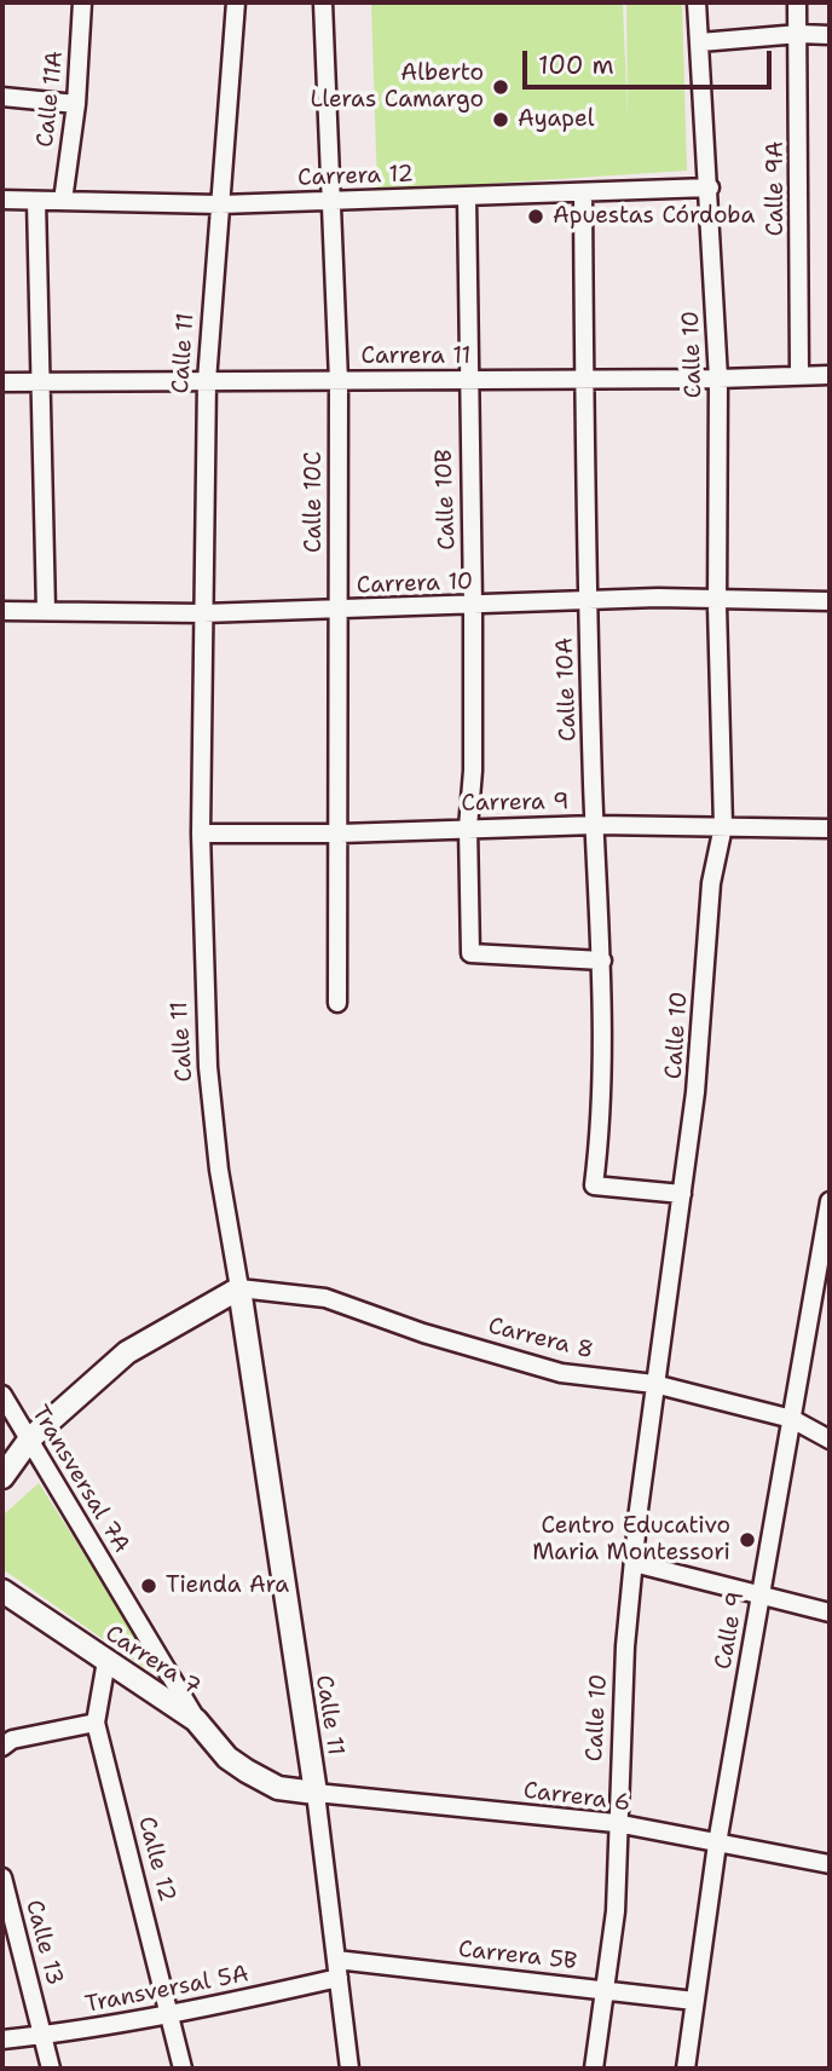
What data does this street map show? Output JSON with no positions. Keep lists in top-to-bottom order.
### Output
{
  "streets": {
    "main road": ["Calle 11", "Carrera 7"],
    "street": [
      "Calle 11A",
      "Carrera 12",
      "Calle 9A",
      "Calle 10",
      "Carrera 11",
      "Calle 10B",
      "Calle 10C",
      "Carrera 10",
      "Calle 10A",
      "Carrera 9",
      "Carrera 8",
      "Transversal 7A",
      "Calle 9",
      "Carrera 6",
      "Calle 12",
      "Calle 13",
      "Carrera 5B",
      "Transversal 5A"
    ]
  },
  "crossings": [
    ["Calle 11A", "Carrera 12"],
    ["Carrera 12", "Calle 11"],
    ["Carrera 12", "Calle 10"],
    ["Carrera 12", "Calle 10B"],
    ["Carrera 12", "Calle 10C"],
    ["Carrera 12", "Calle 10A"],
    ["Calle 9A", "Carrera 11"],
    ["Calle 11", "Carrera 11"],
    ["Calle 11", "Carrera 10"],
    ["Calle 11", "Carrera 9"],
    ["Calle 11", "Carrera 8"],
    ["Calle 11", "Carrera 7"],
    ["Calle 11", "Carrera 6"],
    ["Calle 11", "Carrera 5B"],
    ["Calle 11", "Transversal 5A"],
    ["Calle 10", "Carrera 11"],
    ["Calle 10", "Carrera 10"],
    ["Calle 10", "Calle 10A"],
    ["Calle 10", "Carrera 9"],
    ["Calle 10", "Carrera 8"],
    ["Calle 10", "Carrera 6"],
    ["Calle 10", "Carrera 5B"],
    ["Carrera 11", "Calle 10B"],
    ["Carrera 11", "Calle 10C"],
    ["Carrera 11", "Calle 10A"],
    ["Calle 10B", "Carrera 10"],
    ["Calle 10B", "Calle 10A"],
    ["Calle 10B", "Carrera 9"],
    ["Calle 10C", "Carrera 10"],
    ["Calle 10C", "Carrera 9"],
    ["Carrera 10", "Calle 10A"],
    ["Calle 10A", "Carrera 9"],
    ["Carrera 8", "Calle 9"],
    ["Transversal 7A", "Carrera 7"],
    ["Calle 9", "Carrera 6"],
    ["Calle 9", "Carrera 5B"],
    ["Carrera 7", "Carrera 6"],
    ["Carrera 7", "Calle 12"],
    ["Calle 12", "Transversal 5A"],
    ["Calle 13", "Transversal 5A"]
  ],
  "places": [
    "Alberto Lleras Camargo",
    "Ayapel",
    "Apuestas Córdoba",
    "Centro Educativo Maria Montessori",
    "Tienda Ara"
  ],
  "scale_bar": "100 m"
}
